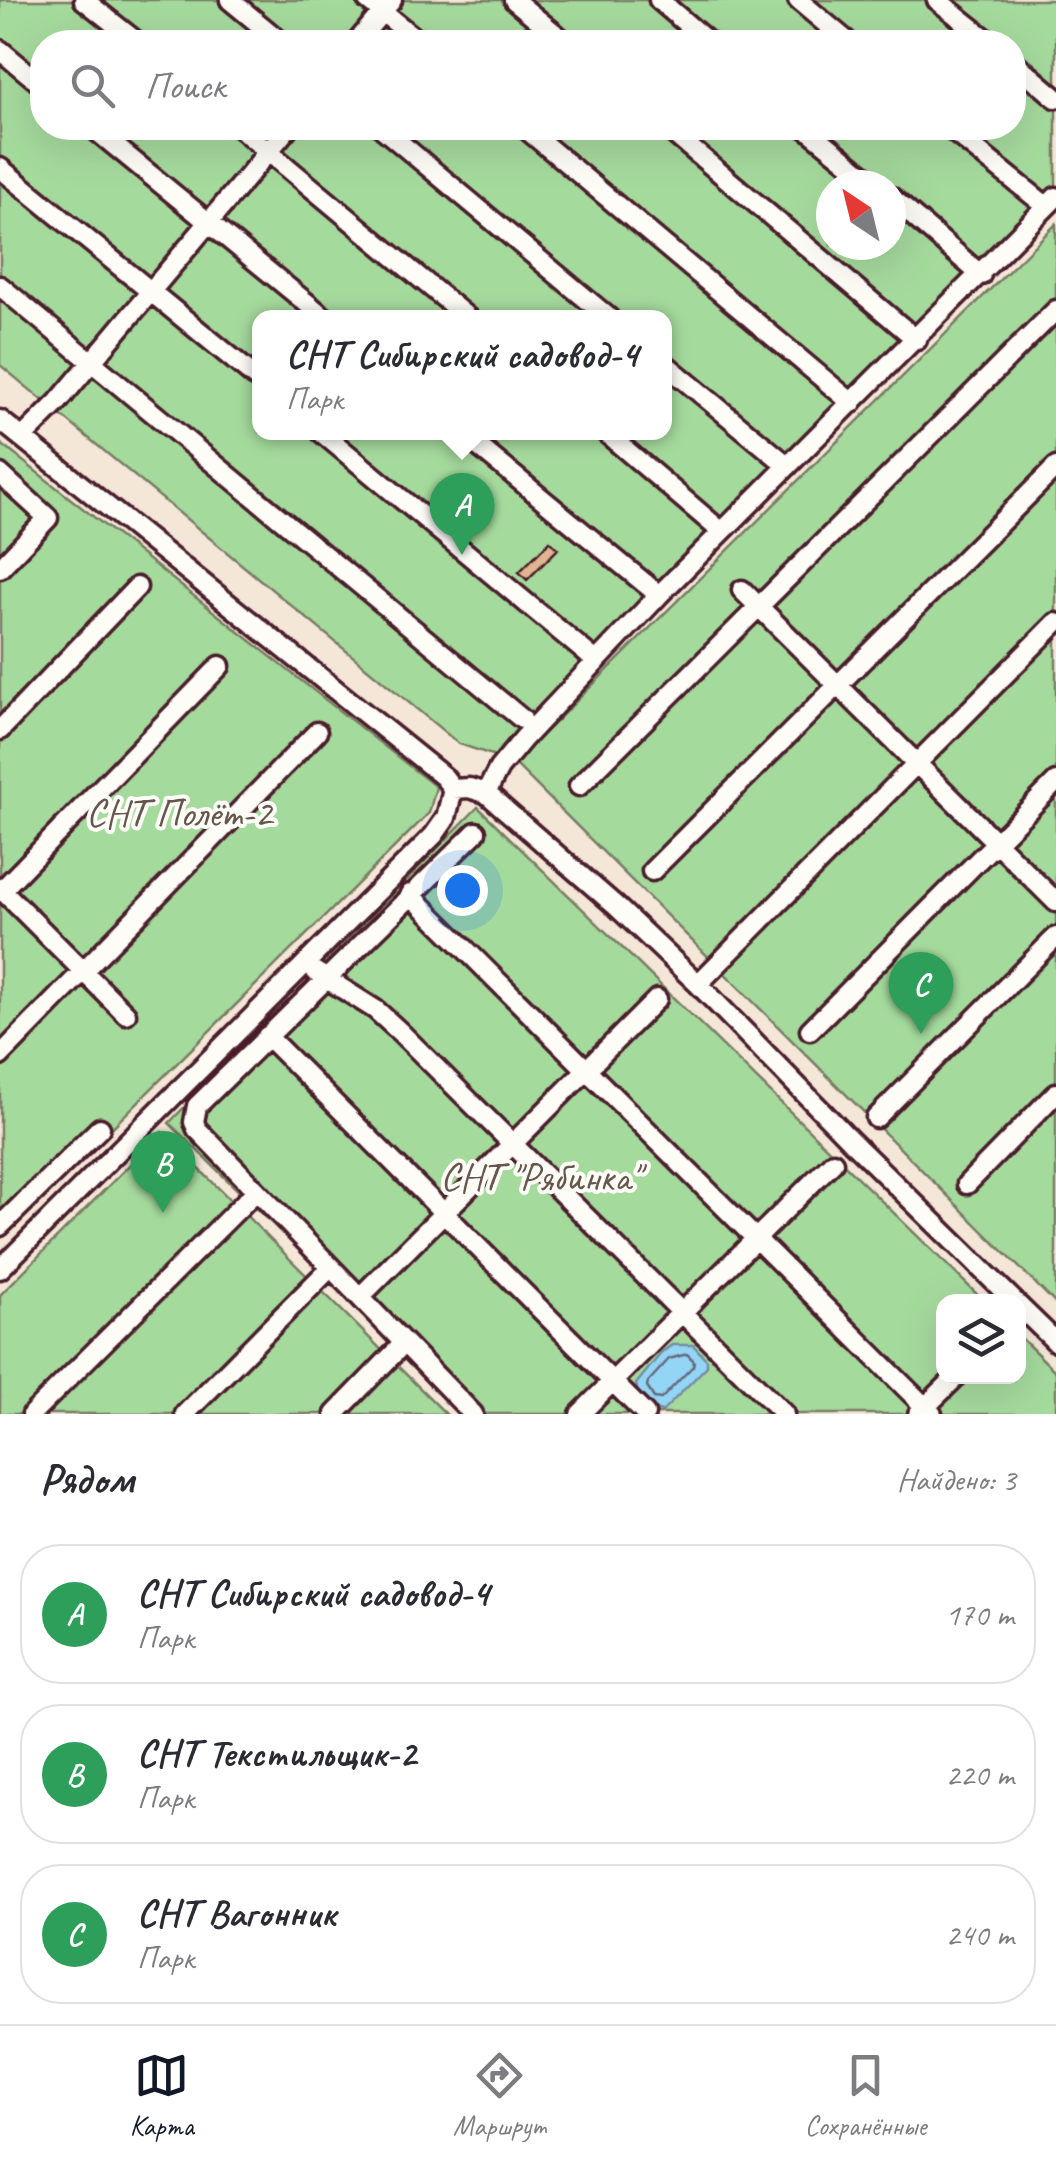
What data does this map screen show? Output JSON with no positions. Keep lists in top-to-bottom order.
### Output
{
  "parks": ["СНТ Полёт-2", "СНТ \"Рябинка\""],
  "north": "top left",
  "page": {
    "search": "Поиск",
    "popup": ["СНТ Сибирский садовод-4", "Парк"],
    "pins": ["A", "C", "B"],
    "heading": ["Рядом", "Найдено: 3"],
    "list": [
      {
        "mark": "A",
        "name": "СНТ Сибирский садовод-4",
        "note": "Парк",
        "value": "170 m"
      },
      {
        "mark": "B",
        "name": "СНТ Текстильщик-2",
        "note": "Парк",
        "value": "220 m"
      },
      {
        "mark": "C",
        "name": "СНТ Вагонник",
        "note": "Парк",
        "value": "240 m"
      }
    ],
    "nav": ["Карта", "Маршрут", "Сохранённые"]
  }
}
